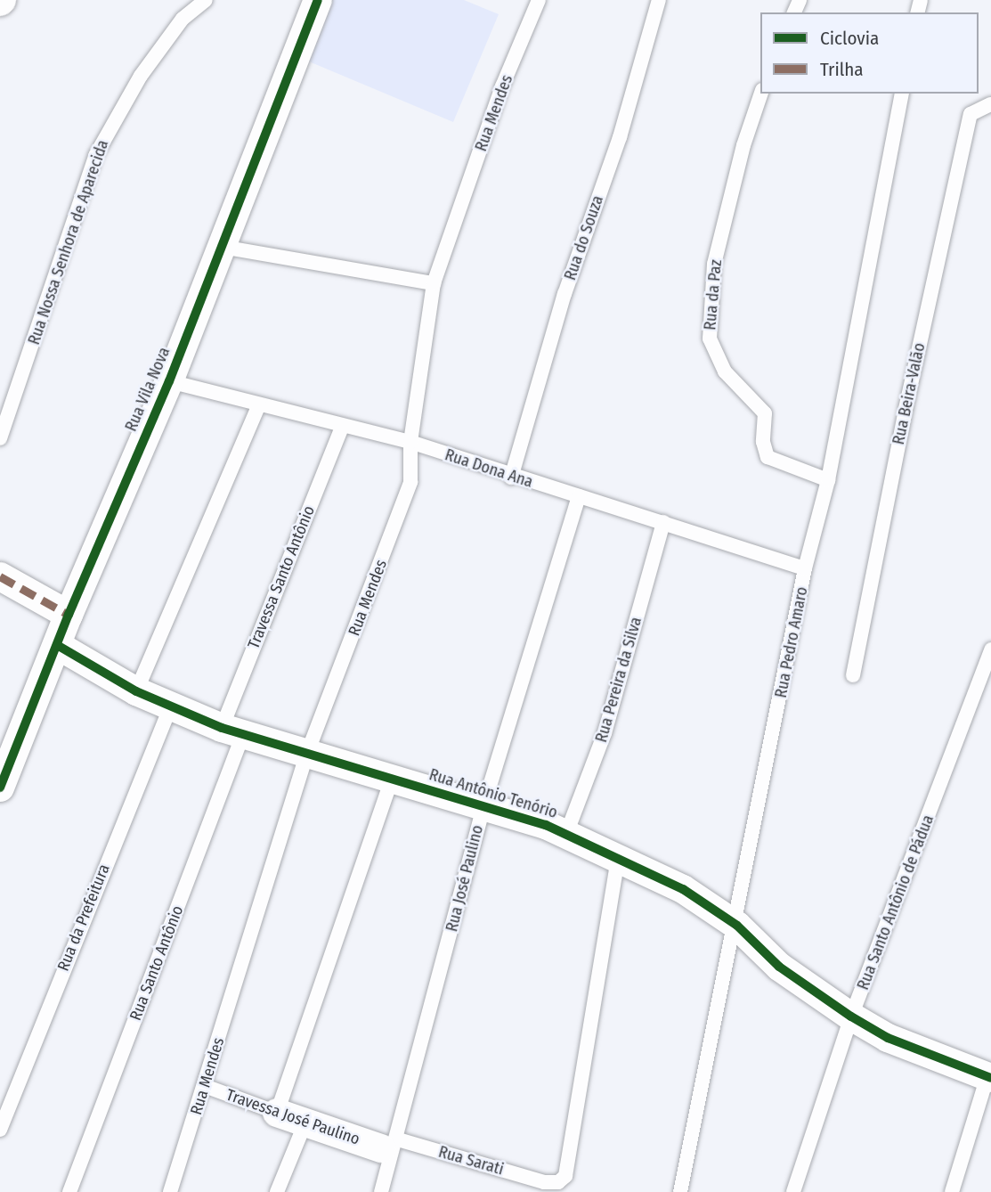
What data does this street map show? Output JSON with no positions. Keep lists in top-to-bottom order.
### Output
{
  "streets": {
    "street": ["Rua Vila Nova", "Rua Antônio Tenório", "Travessa José Paulino"],
    "lane": [
      "Rua Mendes",
      "Rua do Souza",
      "Rua Nossa Senhora de Aparecida",
      "Rua da Paz",
      "Rua Beira-Valão",
      "Rua Dona Ana",
      "Travessa Santo Antônio",
      "Rua Pedro Amaro",
      "Rua Pereira da Silva",
      "Rua José Paulino",
      "Rua Santo Antônio de Pádua",
      "Rua da Prefeitura",
      "Rua Santo Antônio",
      "Rua Sarati"
    ]
  },
  "crossings": [
    ["Rua Mendes", "Rua Dona Ana"],
    ["Rua Mendes", "Rua Antônio Tenório"],
    ["Rua Mendes", "Travessa José Paulino"],
    ["Rua do Souza", "Rua Dona Ana"],
    ["Rua da Paz", "Rua Pedro Amaro"],
    ["Rua Vila Nova", "Rua Dona Ana"],
    ["Rua Vila Nova", "Rua Antônio Tenório"],
    ["Rua Dona Ana", "Travessa Santo Antônio"],
    ["Rua Dona Ana", "Rua Pedro Amaro"],
    ["Rua Dona Ana", "Rua Pereira da Silva"],
    ["Rua Dona Ana", "Rua José Paulino"],
    ["Travessa Santo Antônio", "Rua Antônio Tenório"],
    ["Travessa Santo Antônio", "Rua Santo Antônio"],
    ["Rua Pedro Amaro", "Rua Antônio Tenório"],
    ["Rua Pereira da Silva", "Rua Antônio Tenório"],
    ["Rua Antônio Tenório", "Rua José Paulino"],
    ["Rua Antônio Tenório", "Rua Santo Antônio de Pádua"],
    ["Rua Antônio Tenório", "Rua da Prefeitura"],
    ["Rua Antônio Tenório", "Rua Santo Antônio"],
    ["Rua Antônio Tenório", "Rua Sarati"],
    ["Rua José Paulino", "Travessa José Paulino"],
    ["Rua José Paulino", "Rua Sarati"],
    ["Travessa José Paulino", "Rua Sarati"]
  ],
  "legend": ["Ciclovia", "Trilha"]
}
